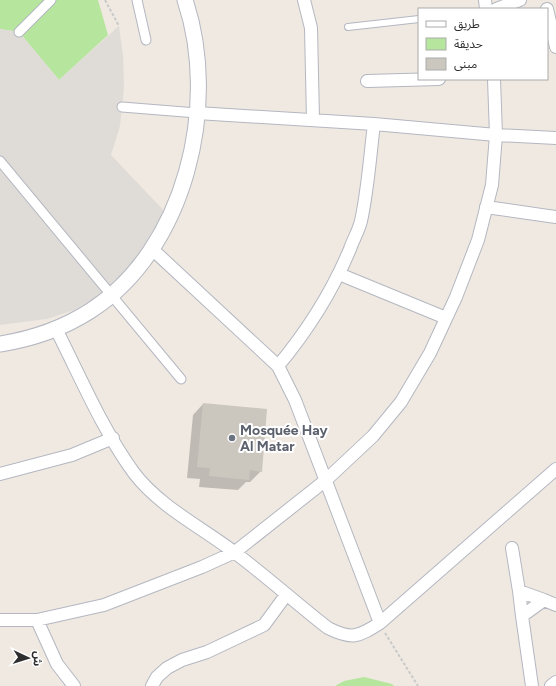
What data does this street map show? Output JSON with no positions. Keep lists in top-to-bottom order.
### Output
{
  "places": ["Mosquée Hay Al Matar"],
  "legend": ["طريق", "حديقة", "مبنى"],
  "north": "right"
}
